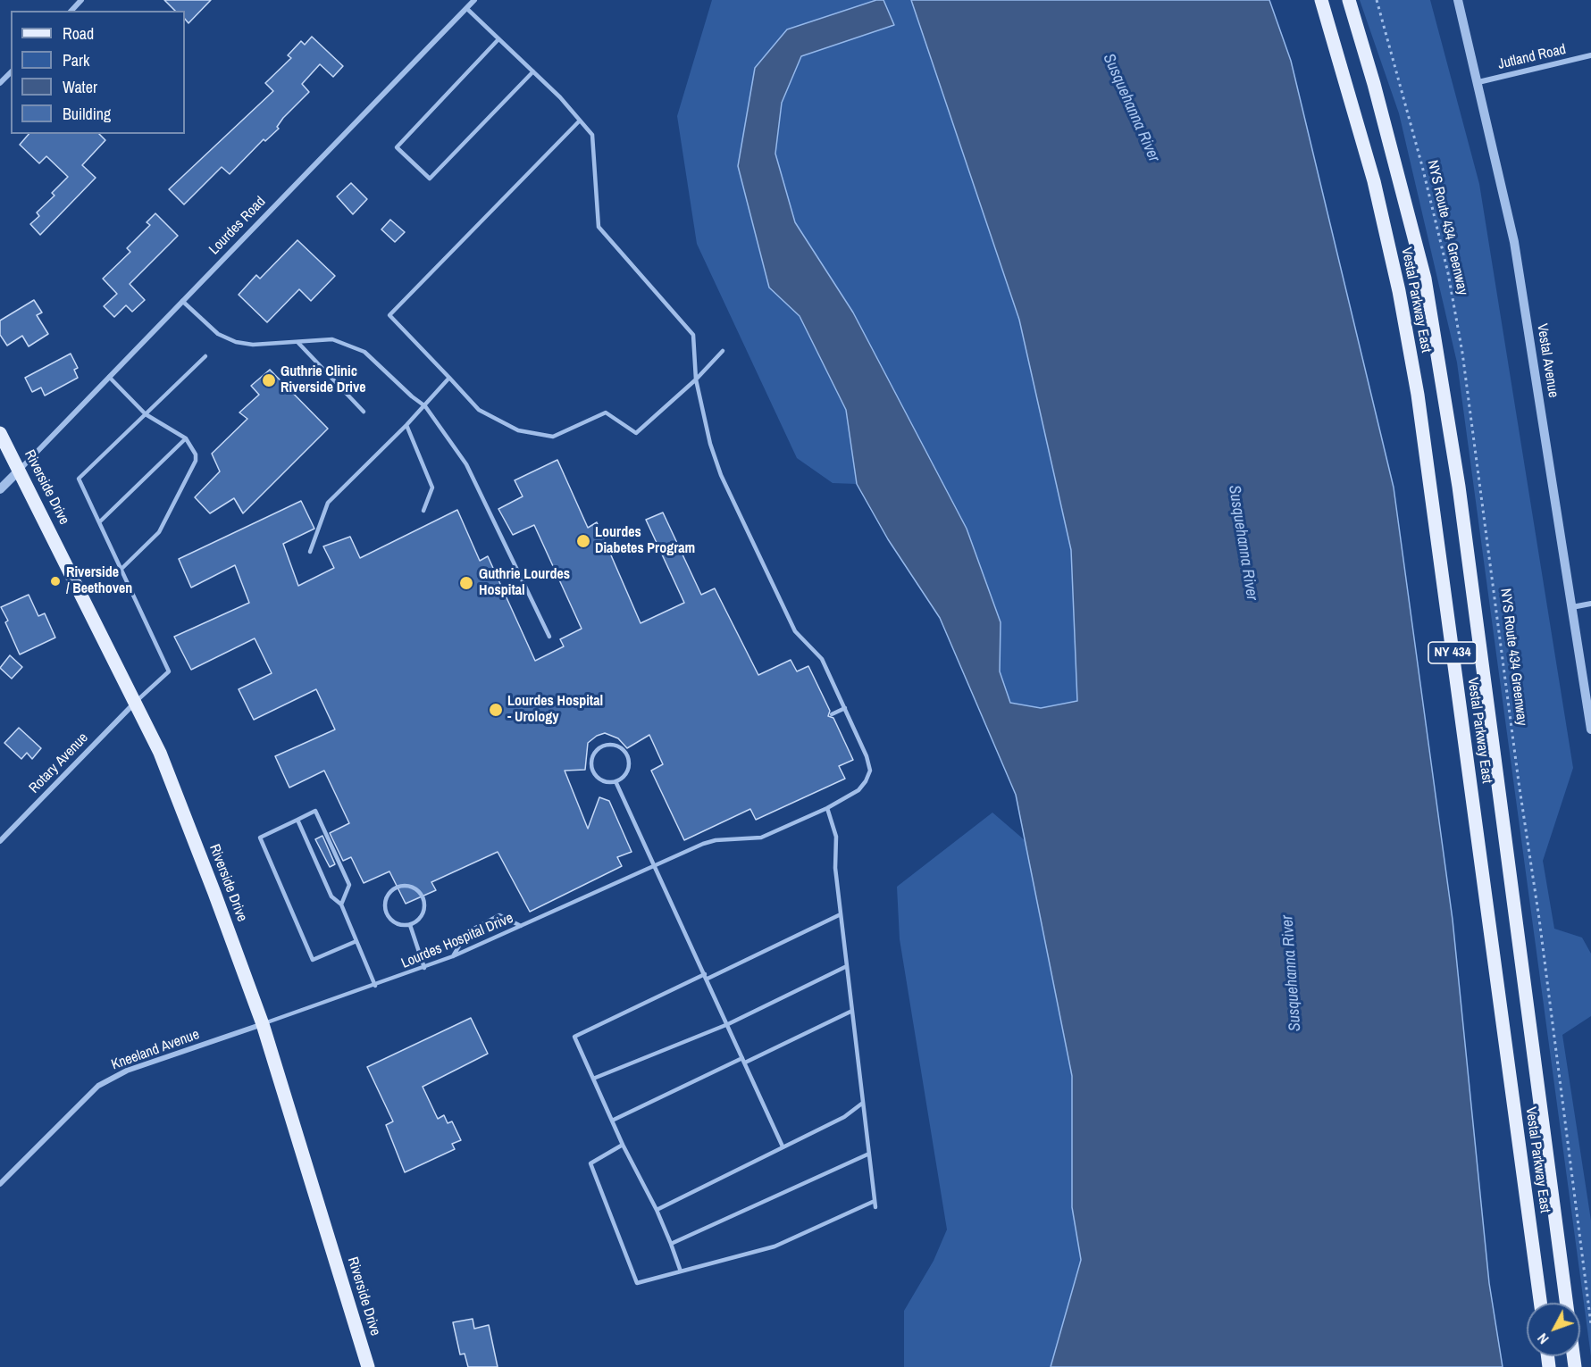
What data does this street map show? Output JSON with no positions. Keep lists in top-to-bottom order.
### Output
{
  "streets": {
    "main road": ["Vestal Parkway East", "Riverside Drive", "NY 434"],
    "street": [
      "Jutland Road",
      "Lourdes Road",
      "Vestal Avenue",
      "Rotary Avenue",
      "Kneeland Avenue"
    ],
    "lane": ["Lourdes Hospital Drive"],
    "path": ["NYS Route 434 Greenway"]
  },
  "crossings": [
    ["Jutland Road", "Vestal Avenue"],
    ["Lourdes Road", "Riverside Drive"],
    ["Riverside Drive", "Rotary Avenue"],
    ["Riverside Drive", "Lourdes Hospital Drive"],
    ["Riverside Drive", "Kneeland Avenue"],
    ["Lourdes Hospital Drive", "Kneeland Avenue"]
  ],
  "water": ["Susquehanna River"],
  "places": [
    "Guthrie Clinic Riverside Drive",
    "Lourdes Diabetes Program",
    "Riverside / Beethoven",
    "Guthrie Lourdes Hospital",
    "Lourdes Hospital - Urology"
  ],
  "legend": [
    "Road",
    "Park",
    "Water",
    "Building"
  ],
  "north": "bottom left"
}
